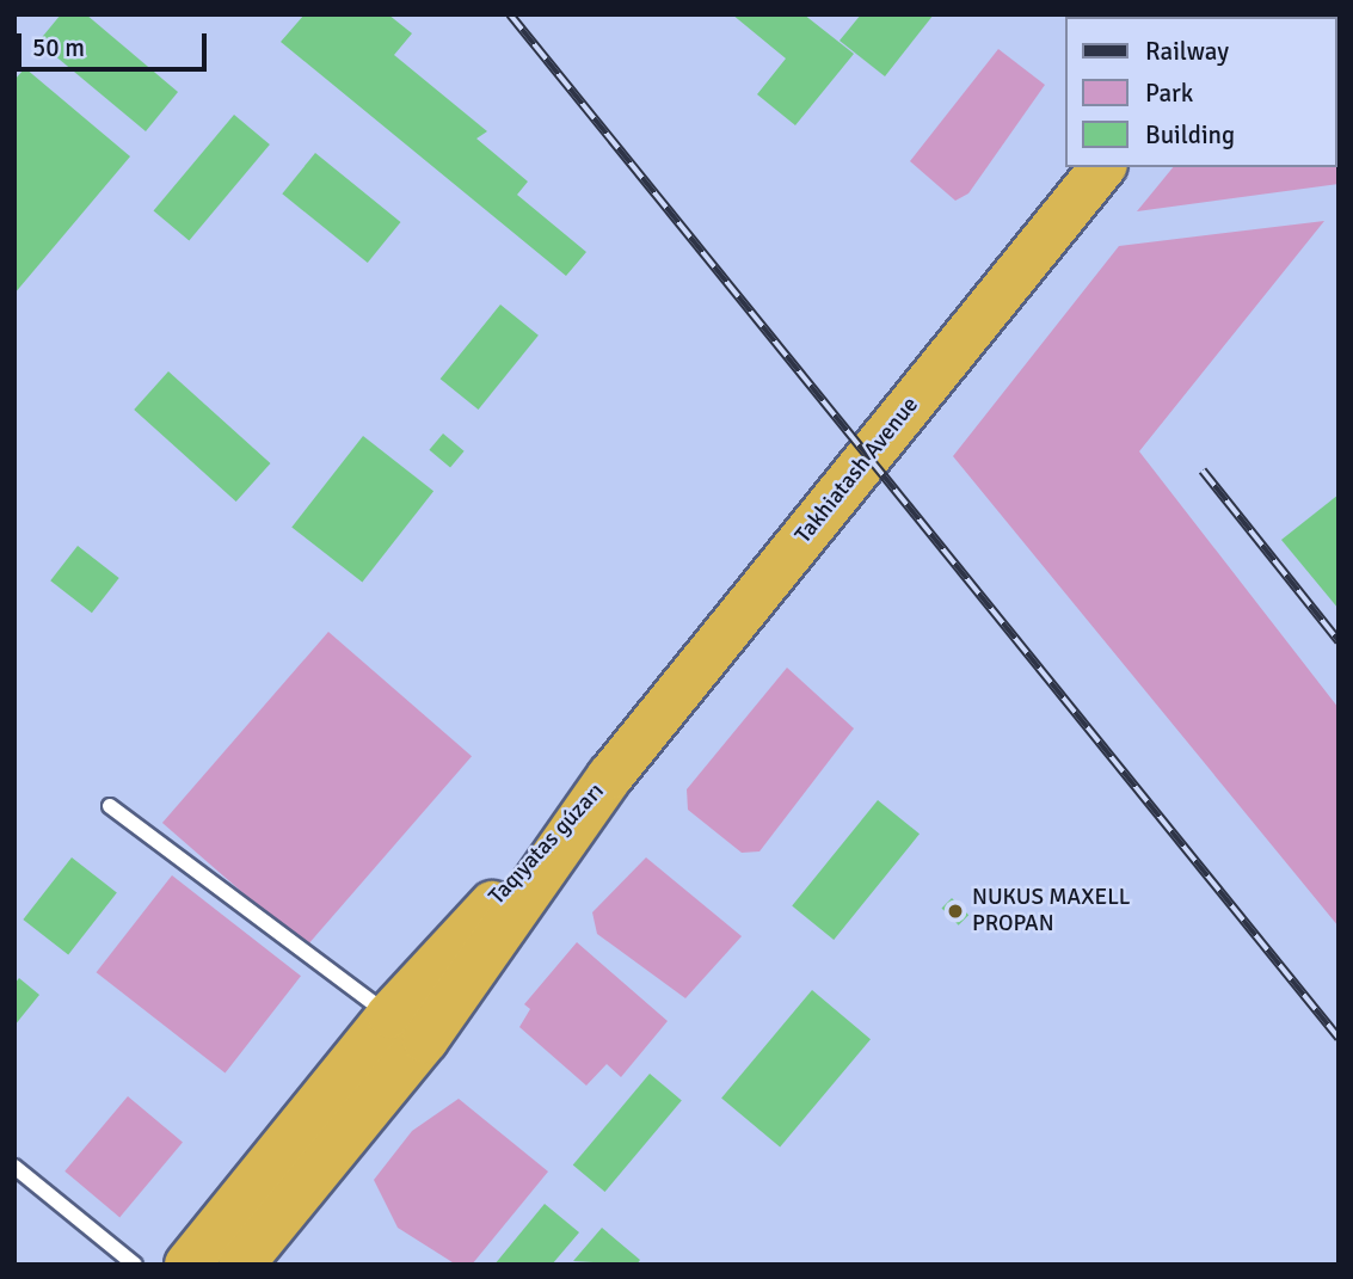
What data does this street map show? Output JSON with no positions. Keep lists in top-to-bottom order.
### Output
{
  "streets": {
    "highway": ["Takhiatash Avenue", "Taqıyatas gúzarı"]
  },
  "crossings": [
    ["Takhiatash Avenue", "Taqıyatas gúzarı"]
  ],
  "places": ["NUKUS MAXELL PROPAN"],
  "legend": ["Railway", "Park", "Building"],
  "scale_bar": "50 m"
}
